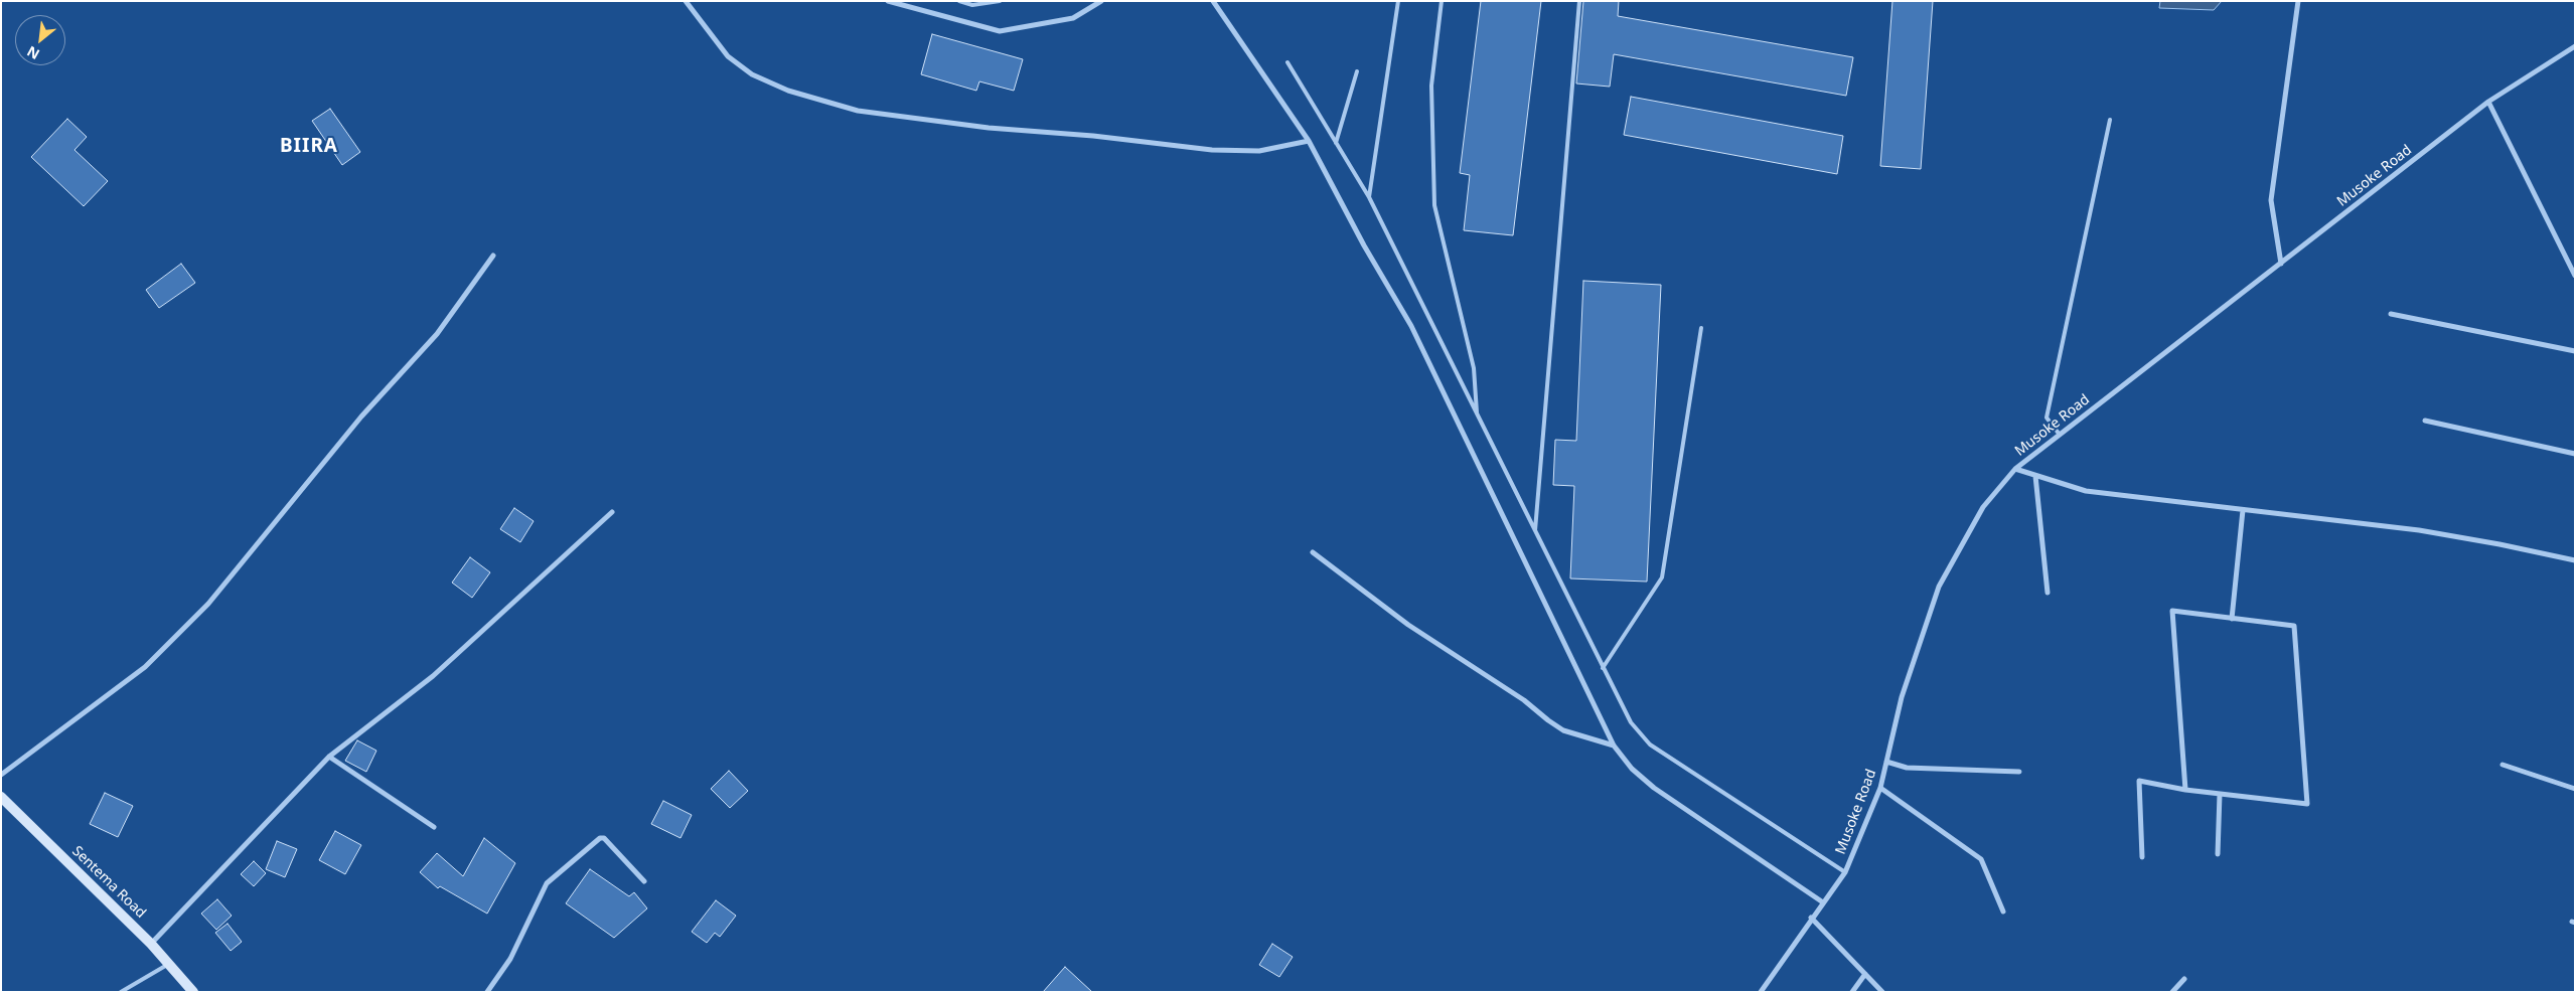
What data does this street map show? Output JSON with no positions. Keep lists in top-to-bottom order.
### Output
{
  "streets": {
    "main road": ["Sentema Road"],
    "street": ["Musoke Road"]
  },
  "districts": ["BIIRA"],
  "north": "bottom left"
}
